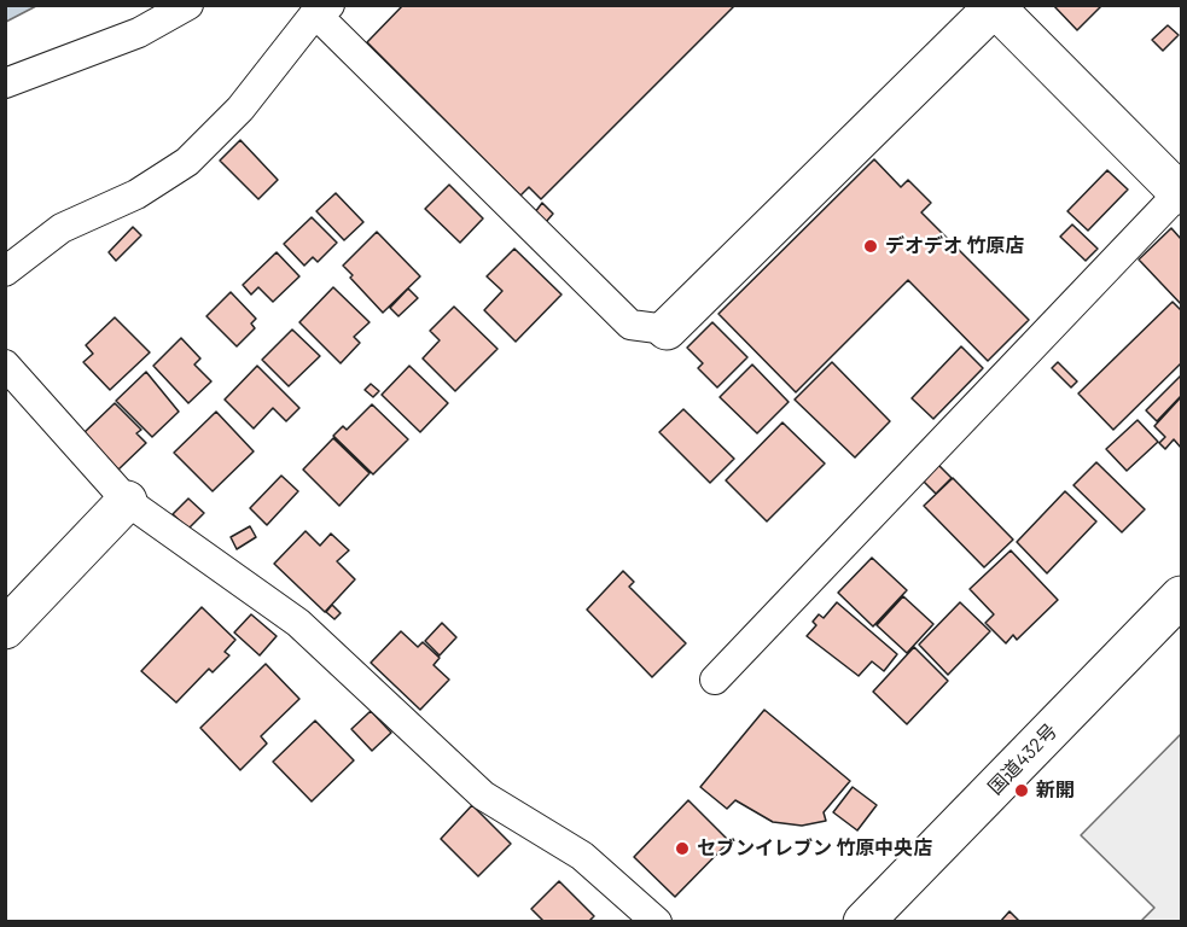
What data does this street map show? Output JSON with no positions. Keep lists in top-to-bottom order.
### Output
{
  "streets": {
    "main road": ["国道432号"]
  },
  "places": ["デオデオ 竹原店", "新開", "セブンイレブン 竹原中央店"]
}
